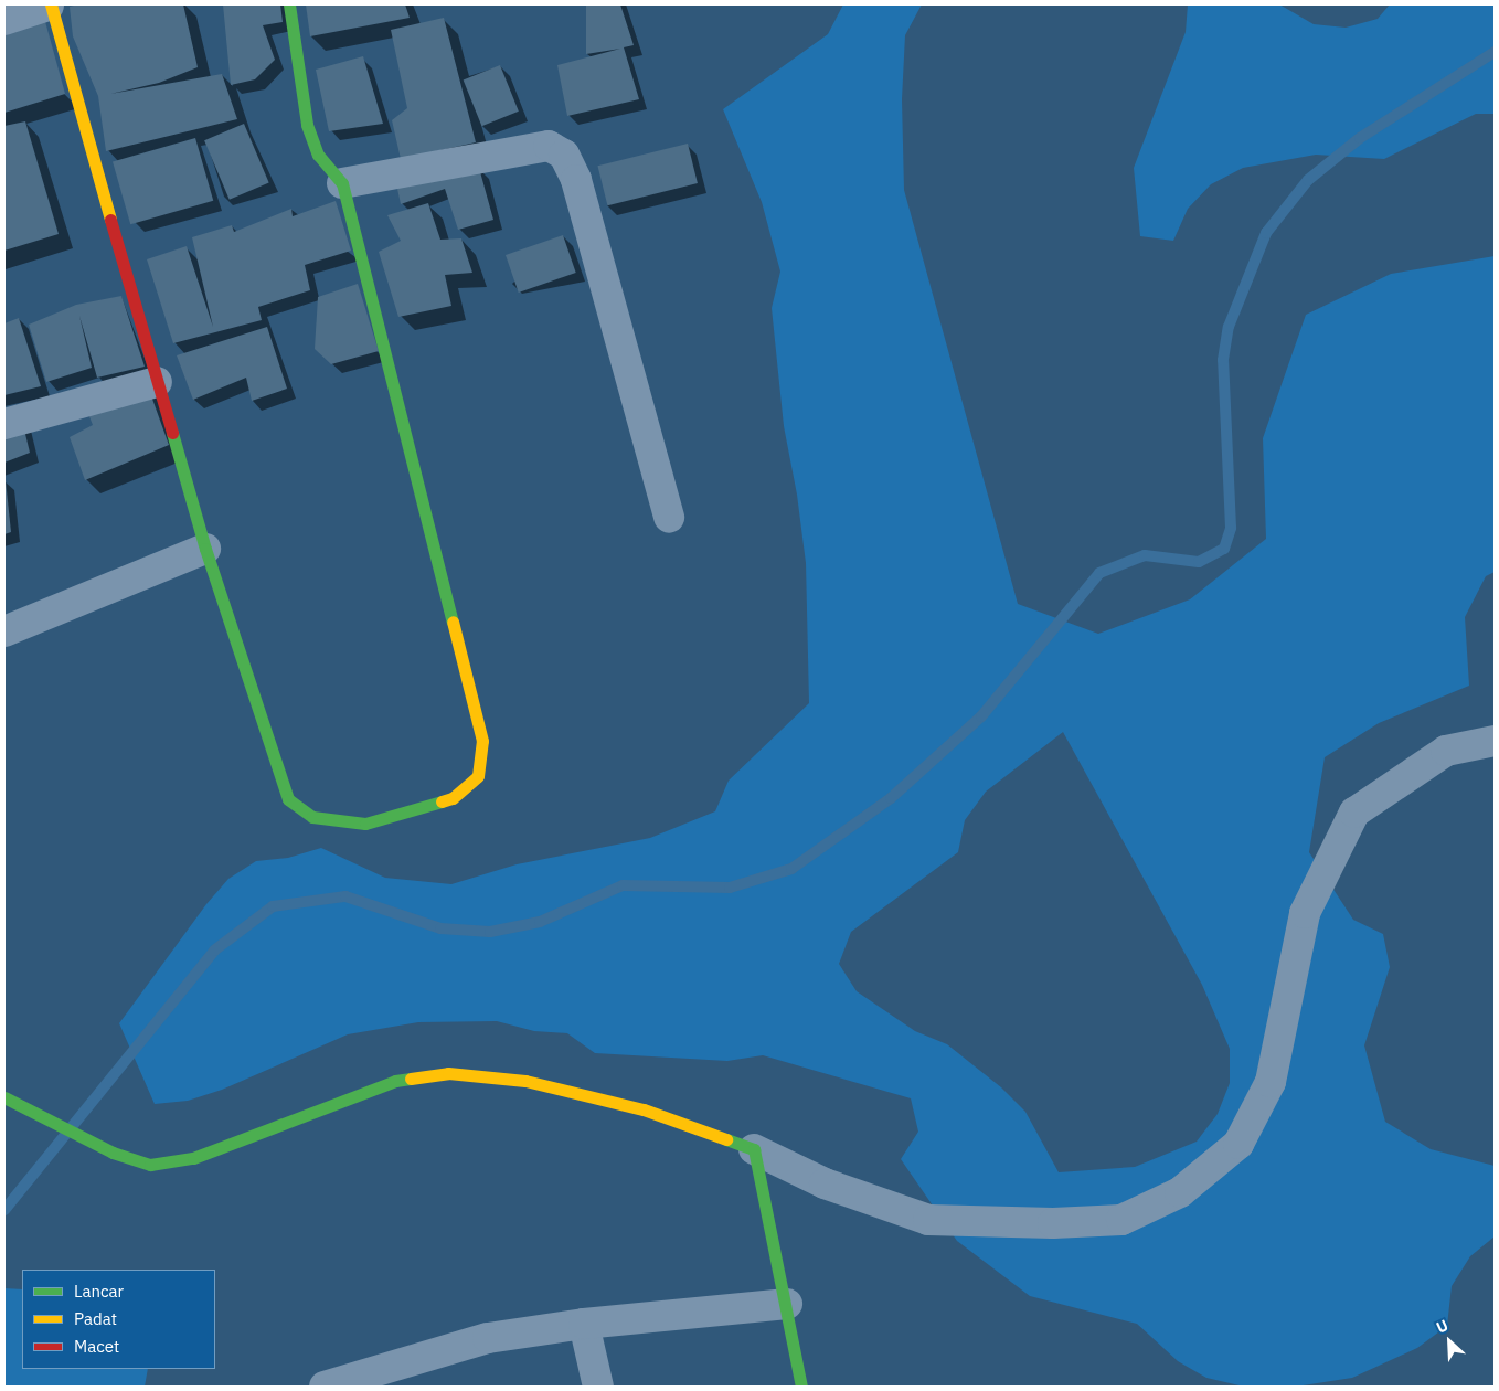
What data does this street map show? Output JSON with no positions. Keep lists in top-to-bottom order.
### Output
{
  "legend": ["Lancar", "Padat", "Macet"],
  "north": "top left"
}
